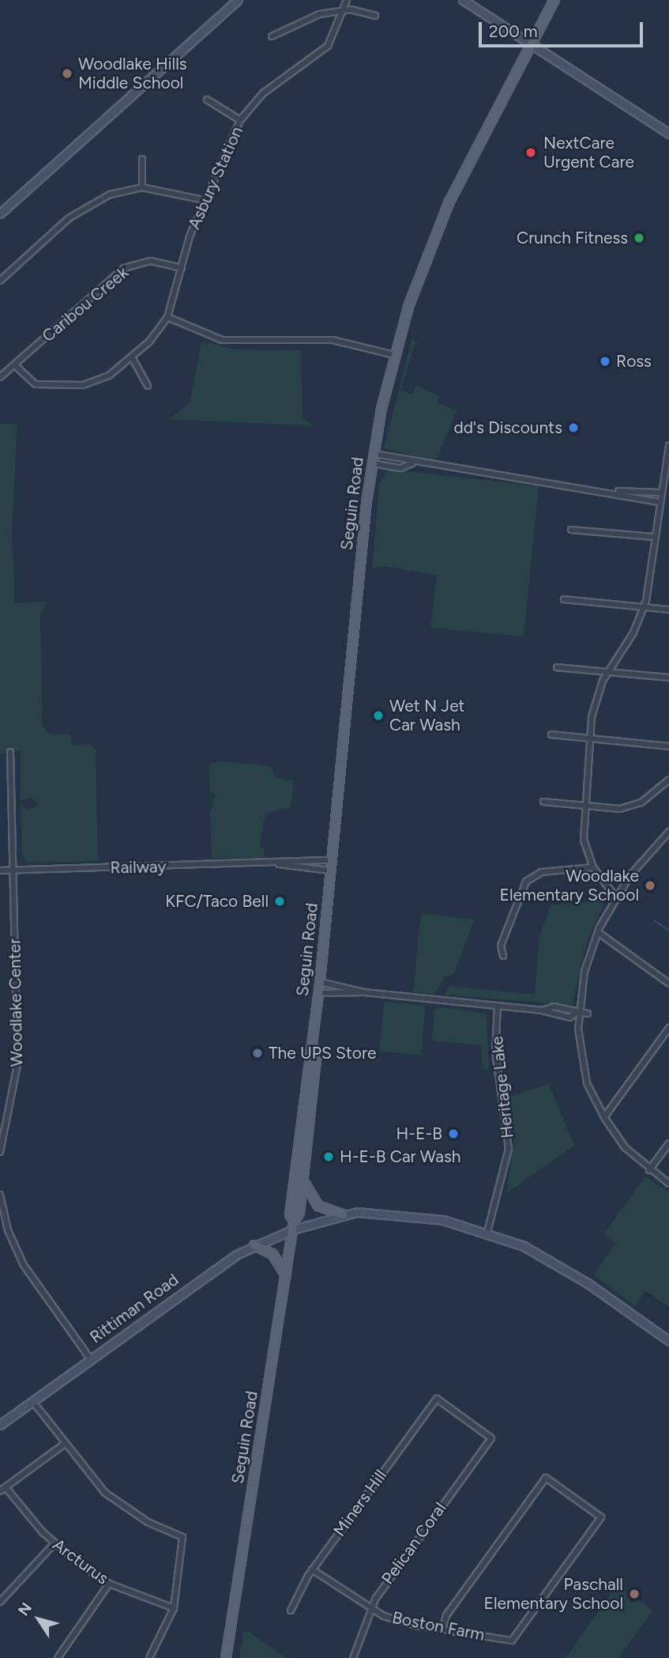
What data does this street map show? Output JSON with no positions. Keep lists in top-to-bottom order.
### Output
{
  "streets": {
    "main road": ["Seguin Road", "Rittiman Road"],
    "street": [
      "Asbury Station",
      "Caribou Creek",
      "Railway",
      "Woodlake Center",
      "Heritage Lake",
      "Miners Hill",
      "Pelican Coral",
      "Arcturus",
      "Boston Farm"
    ]
  },
  "crossings": [
    ["Asbury Station", "Caribou Creek"],
    ["Seguin Road", "Railway"],
    ["Seguin Road", "Rittiman Road"],
    ["Railway", "Woodlake Center"],
    ["Heritage Lake", "Rittiman Road"],
    ["Miners Hill", "Pelican Coral"],
    ["Miners Hill", "Boston Farm"],
    ["Pelican Coral", "Boston Farm"]
  ],
  "places": [
    "Woodlake Hills Middle School",
    "NextCare Urgent Care",
    "Crunch Fitness",
    "Ross",
    "dd's Discounts",
    "Wet N Jet Car Wash",
    "Woodlake Elementary School",
    "KFC/Taco Bell",
    "The UPS Store",
    "H-E-B",
    "H-E-B Car Wash",
    "Paschall Elementary School"
  ],
  "scale_bar": "200 m",
  "north": "top left"
}
